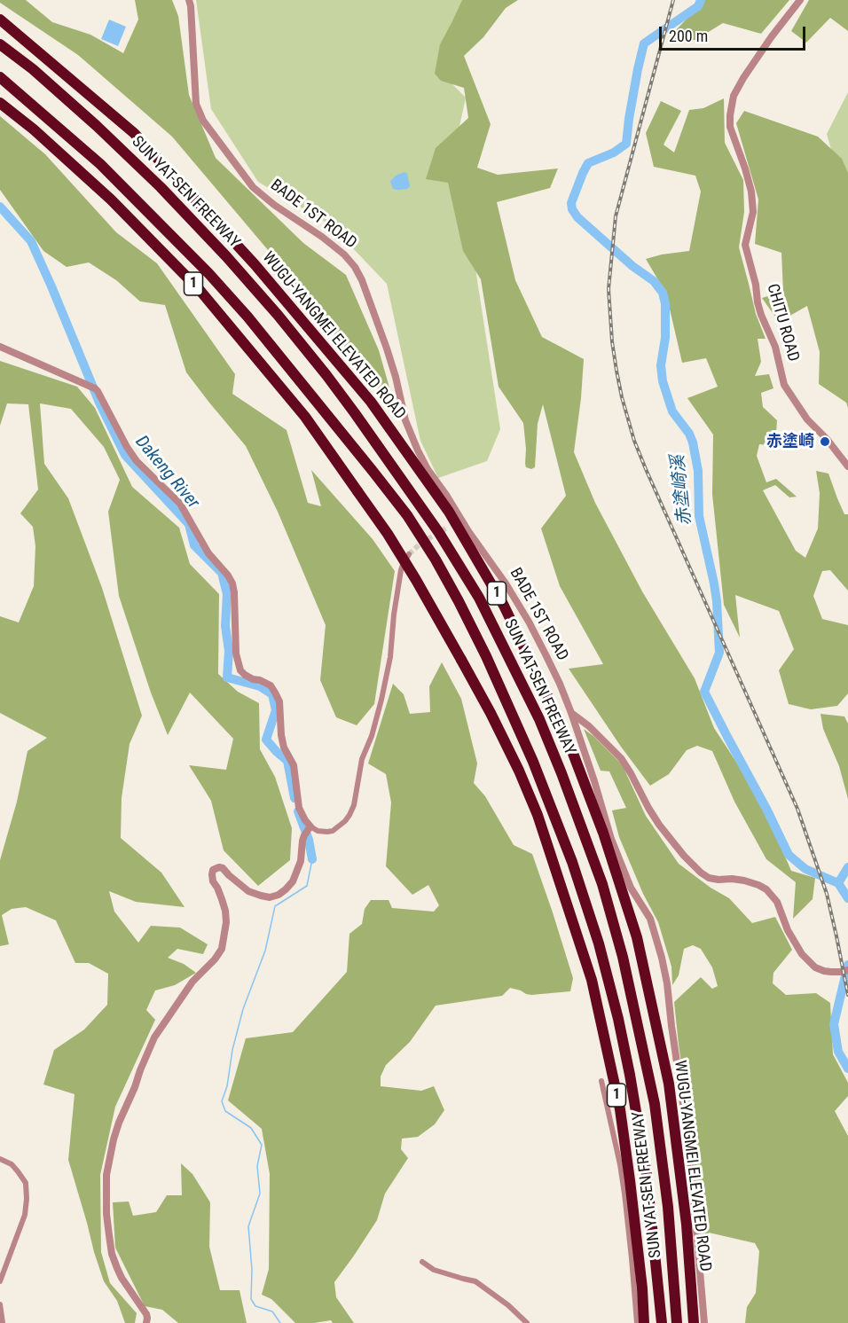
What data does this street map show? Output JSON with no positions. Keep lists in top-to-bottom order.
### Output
{
  "streets": {
    "highway": ["SUN YAT-SEN FREEWAY", "1", "WUGU-YANGMEI ELEVATED ROAD"],
    "street": ["BADE 1ST ROAD", "CHITU ROAD"]
  },
  "water": ["Dakeng River", "赤塗崎溪"],
  "places": ["赤塗崎"],
  "scale_bar": "200 m"
}
